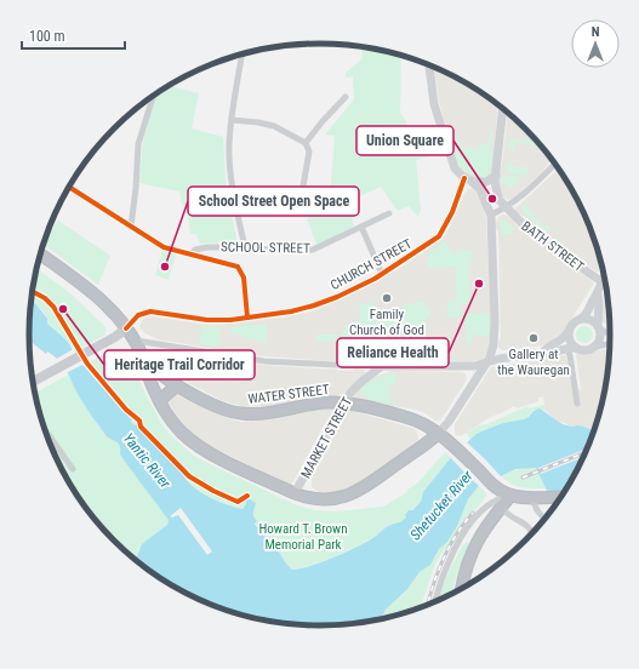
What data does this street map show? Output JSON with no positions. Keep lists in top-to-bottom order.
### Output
{
  "streets": {
    "highway": ["WATER STREET"],
    "main road": ["BATH STREET", "MARKET STREET"],
    "street": ["SCHOOL STREET", "CHURCH STREET"]
  },
  "crossings": [
    ["WATER STREET", "MARKET STREET"]
  ],
  "water": ["Yantic River", "Shetucket River"],
  "parks": ["Howard T. Brown Memorial Park"],
  "places": [
    "Union Square",
    "School Street Open Space",
    "Reliance Health",
    "Family Church of God",
    "Heritage Trail Corridor",
    "Gallery at the Wauregan"
  ],
  "scale_bar": "100 m",
  "north": "top"
}
